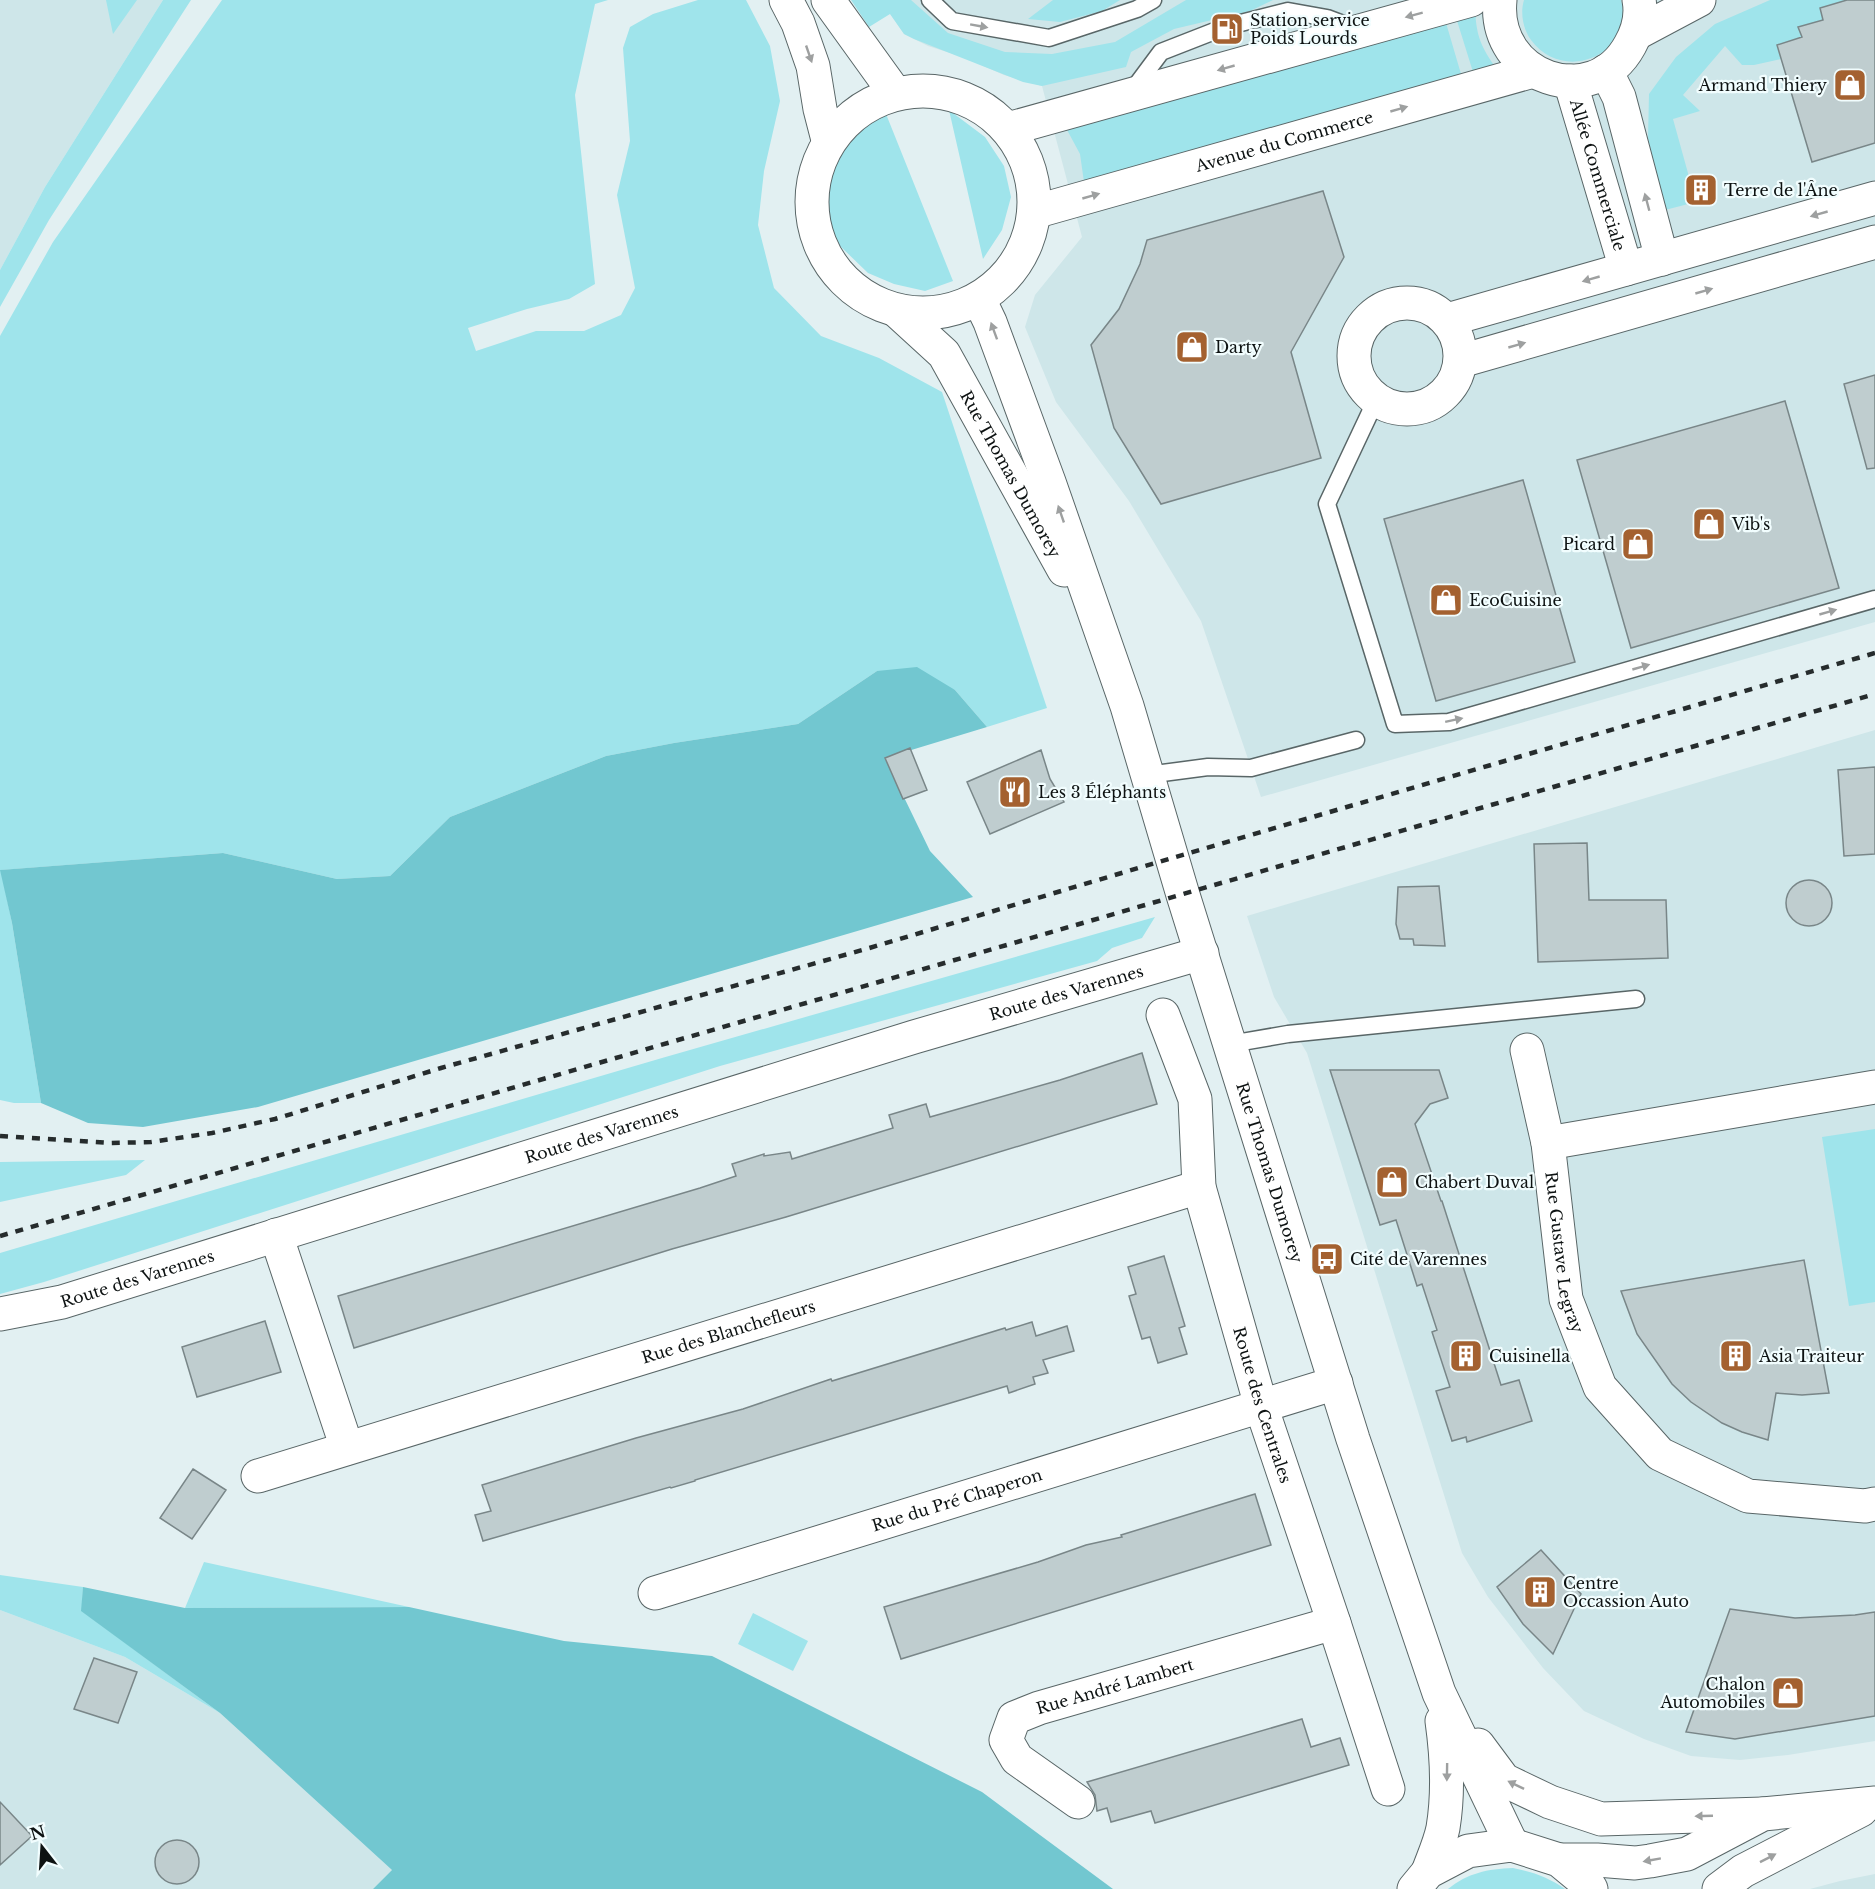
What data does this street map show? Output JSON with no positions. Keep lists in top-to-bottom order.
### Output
{
  "streets": {
    "street": [
      "Avenue du Commerce",
      "Allée Commerciale",
      "Rue Thomas Dumorey",
      "Route des Varennes",
      "Rue Gustave Legray",
      "Rue des Blanchefleurs",
      "Route des Centrales",
      "Rue du Pré Chaperon",
      "Rue André Lambert"
    ]
  },
  "crossings": [
    ["Rue Thomas Dumorey", "Route des Varennes"],
    ["Rue Thomas Dumorey", "Rue du Pré Chaperon"],
    ["Rue des Blanchefleurs", "Route des Centrales"],
    ["Route des Centrales", "Rue du Pré Chaperon"],
    ["Route des Centrales", "Rue André Lambert"]
  ],
  "places": {
    "fuel station": ["Station service Poids Lourds"],
    "shop": [
      "Armand Thiery",
      "Darty",
      "Vib's",
      "Picard",
      "EcoCuisine",
      "Chabert Duval",
      "Chalon Automobiles"
    ],
    "building": [
      "Terre de l'Âne",
      "Cuisinella",
      "Asia Traiteur",
      "Centre Occassion Auto"
    ],
    "restaurant": ["Les 3 Éléphants"],
    "bus stop": ["Cité de Varennes"]
  },
  "north": "top"
}
